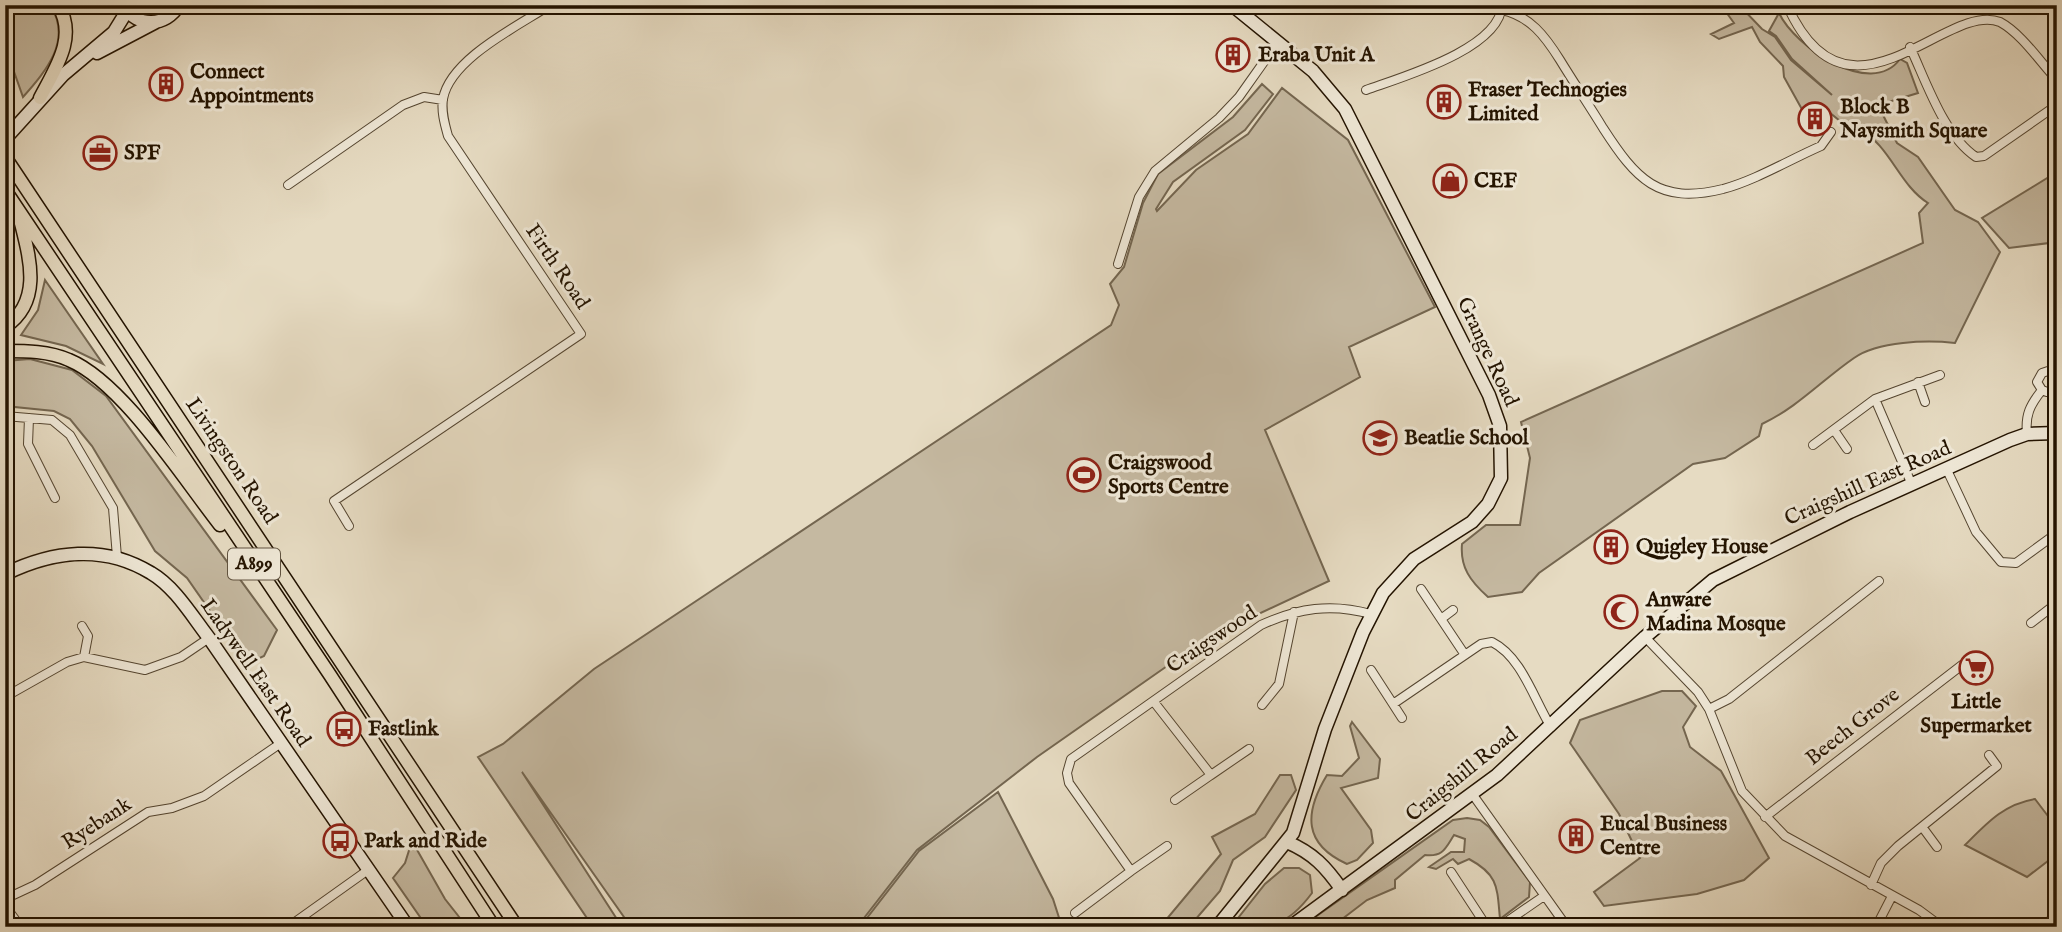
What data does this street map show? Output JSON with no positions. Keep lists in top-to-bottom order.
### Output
{
  "streets": {
    "main road": ["Livingston Road", "A899"],
    "street": [
      "Firth Road",
      "Grange Road",
      "Craigshill East Road",
      "Craigswood",
      "Ladywell East Road",
      "Beech Grove",
      "Craigshill Road",
      "Ryebank"
    ]
  },
  "crossings": [
    ["Grange Road", "Craigswood"],
    ["Livingston Road", "A899"],
    ["Craigshill East Road", "Craigshill Road"],
    ["Ladywell East Road", "Ryebank"]
  ],
  "places": {
    "building": [
      "Eraba Unit A",
      "Connect Appointments",
      "Fraser Technogies Limited",
      "Block B Naysmith Square",
      "Quigley House",
      "Eucal Business Centre"
    ],
    "office": ["SPF"],
    "shop": ["CEF"],
    "school or university": ["Beatlie School"],
    "sports": ["Craigswood Sports Centre"],
    "mosque": ["Anware Madina Mosque"],
    "supermarket": ["Little Supermarket"],
    "bus stop": ["Fastlink", "Park and Ride"]
  }
}
